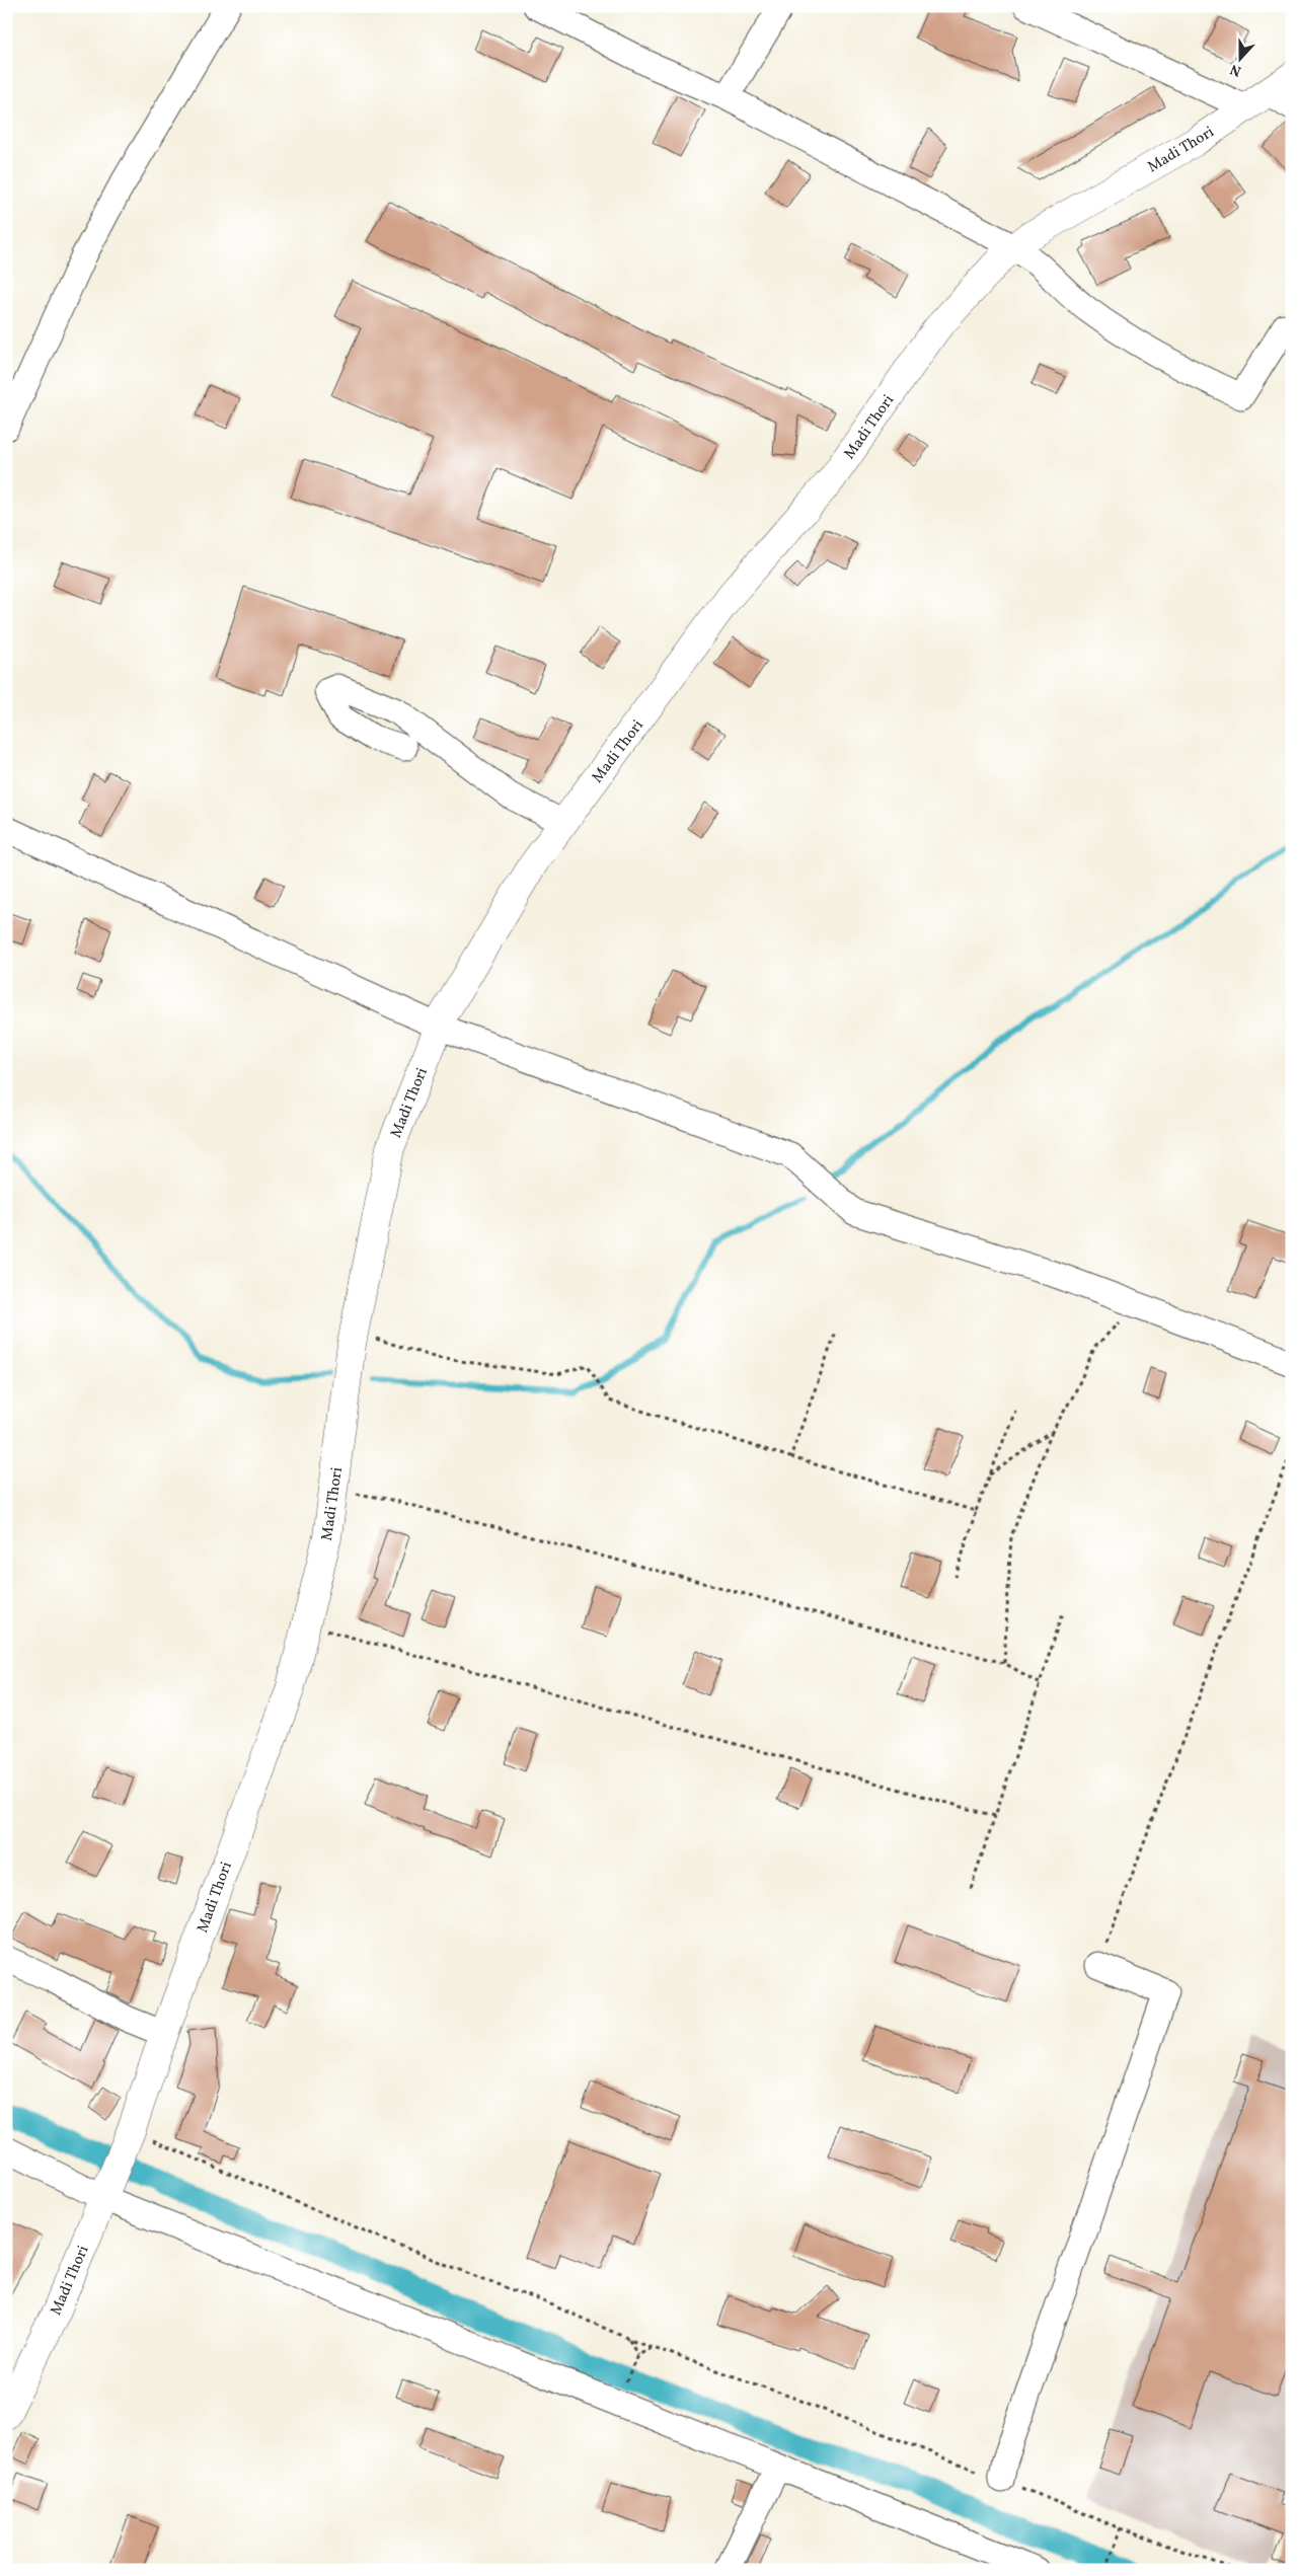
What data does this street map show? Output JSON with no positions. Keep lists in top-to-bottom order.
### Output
{
  "streets": {
    "main road": ["Madi Thori"]
  },
  "north": "bottom"
}
